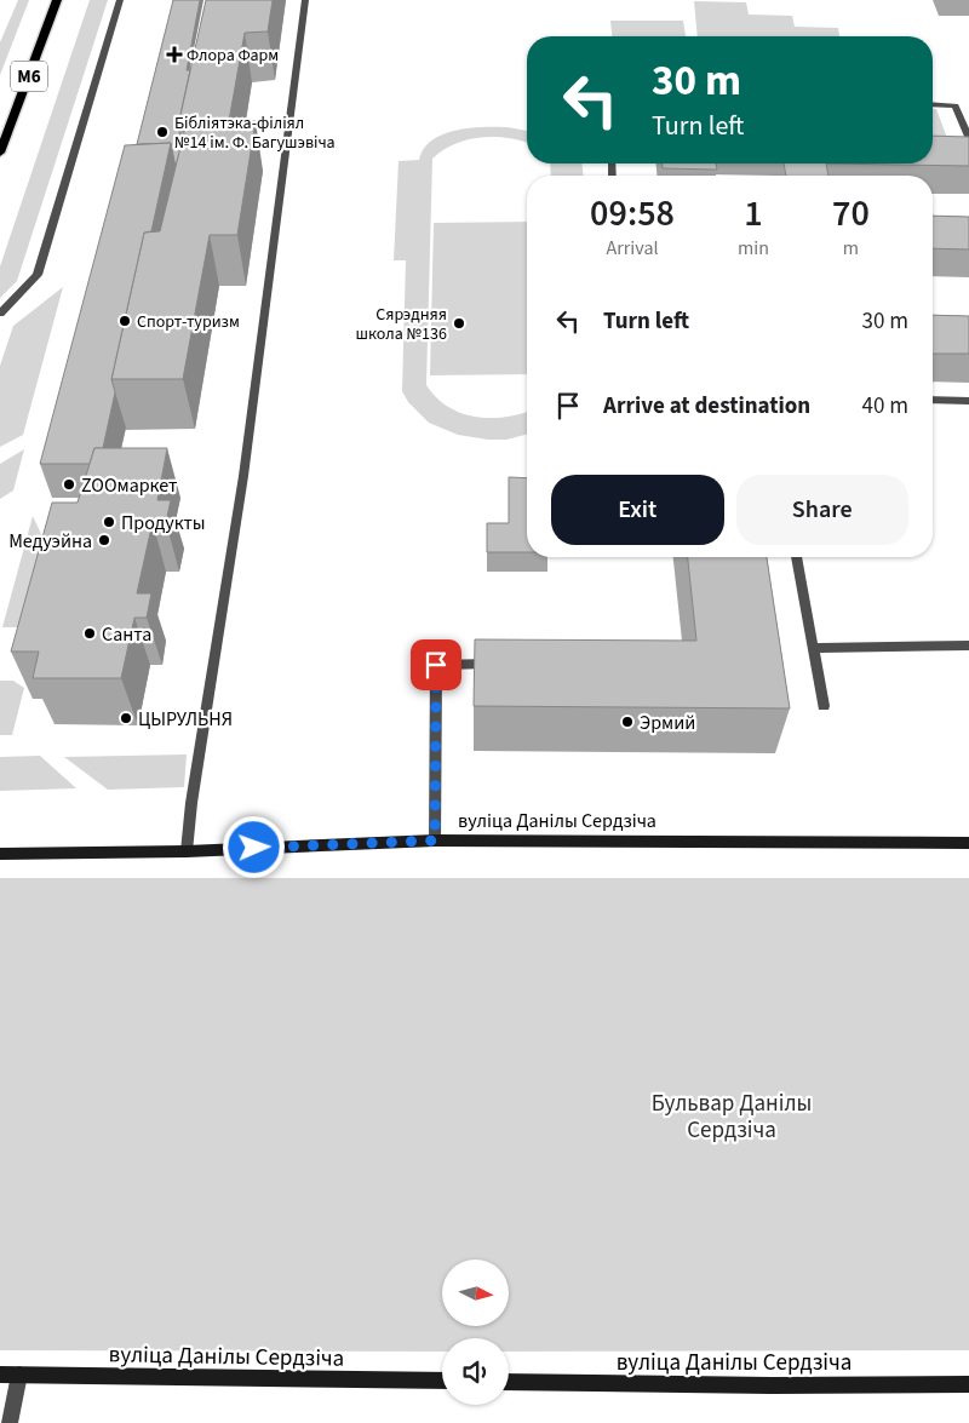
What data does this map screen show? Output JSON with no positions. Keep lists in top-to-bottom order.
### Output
{
  "streets": {
    "main road": ["М6"],
    "street": ["вуліца Данілы Сердзіча"]
  },
  "parks": ["Бульвар Данілы Сердзіча"],
  "places": {
    "health": ["Флора Фарм"],
    "other": [
      "Бібліятэка-філіял №14 ім. Ф. Багушэвіча",
      "Спорт-туризм",
      "Сярэдняя школа №136",
      "ZOOмаркет",
      "Продукты",
      "Медуэйна",
      "Санта",
      "ЦЫРУЛЬНЯ",
      "Эрмий"
    ]
  },
  "north": "right",
  "page": {
    "turn": ["30 m", "Turn left"],
    "eta": [
      "09:58",
      "Arrival",
      "1",
      "min",
      "70",
      "m"
    ],
    "list": [
      {
        "name": "Turn left",
        "value": "30 m"
      },
      {
        "name": "Arrive at destination",
        "value": "40 m"
      }
    ],
    "buttons": ["Exit", "Share"]
  }
}
